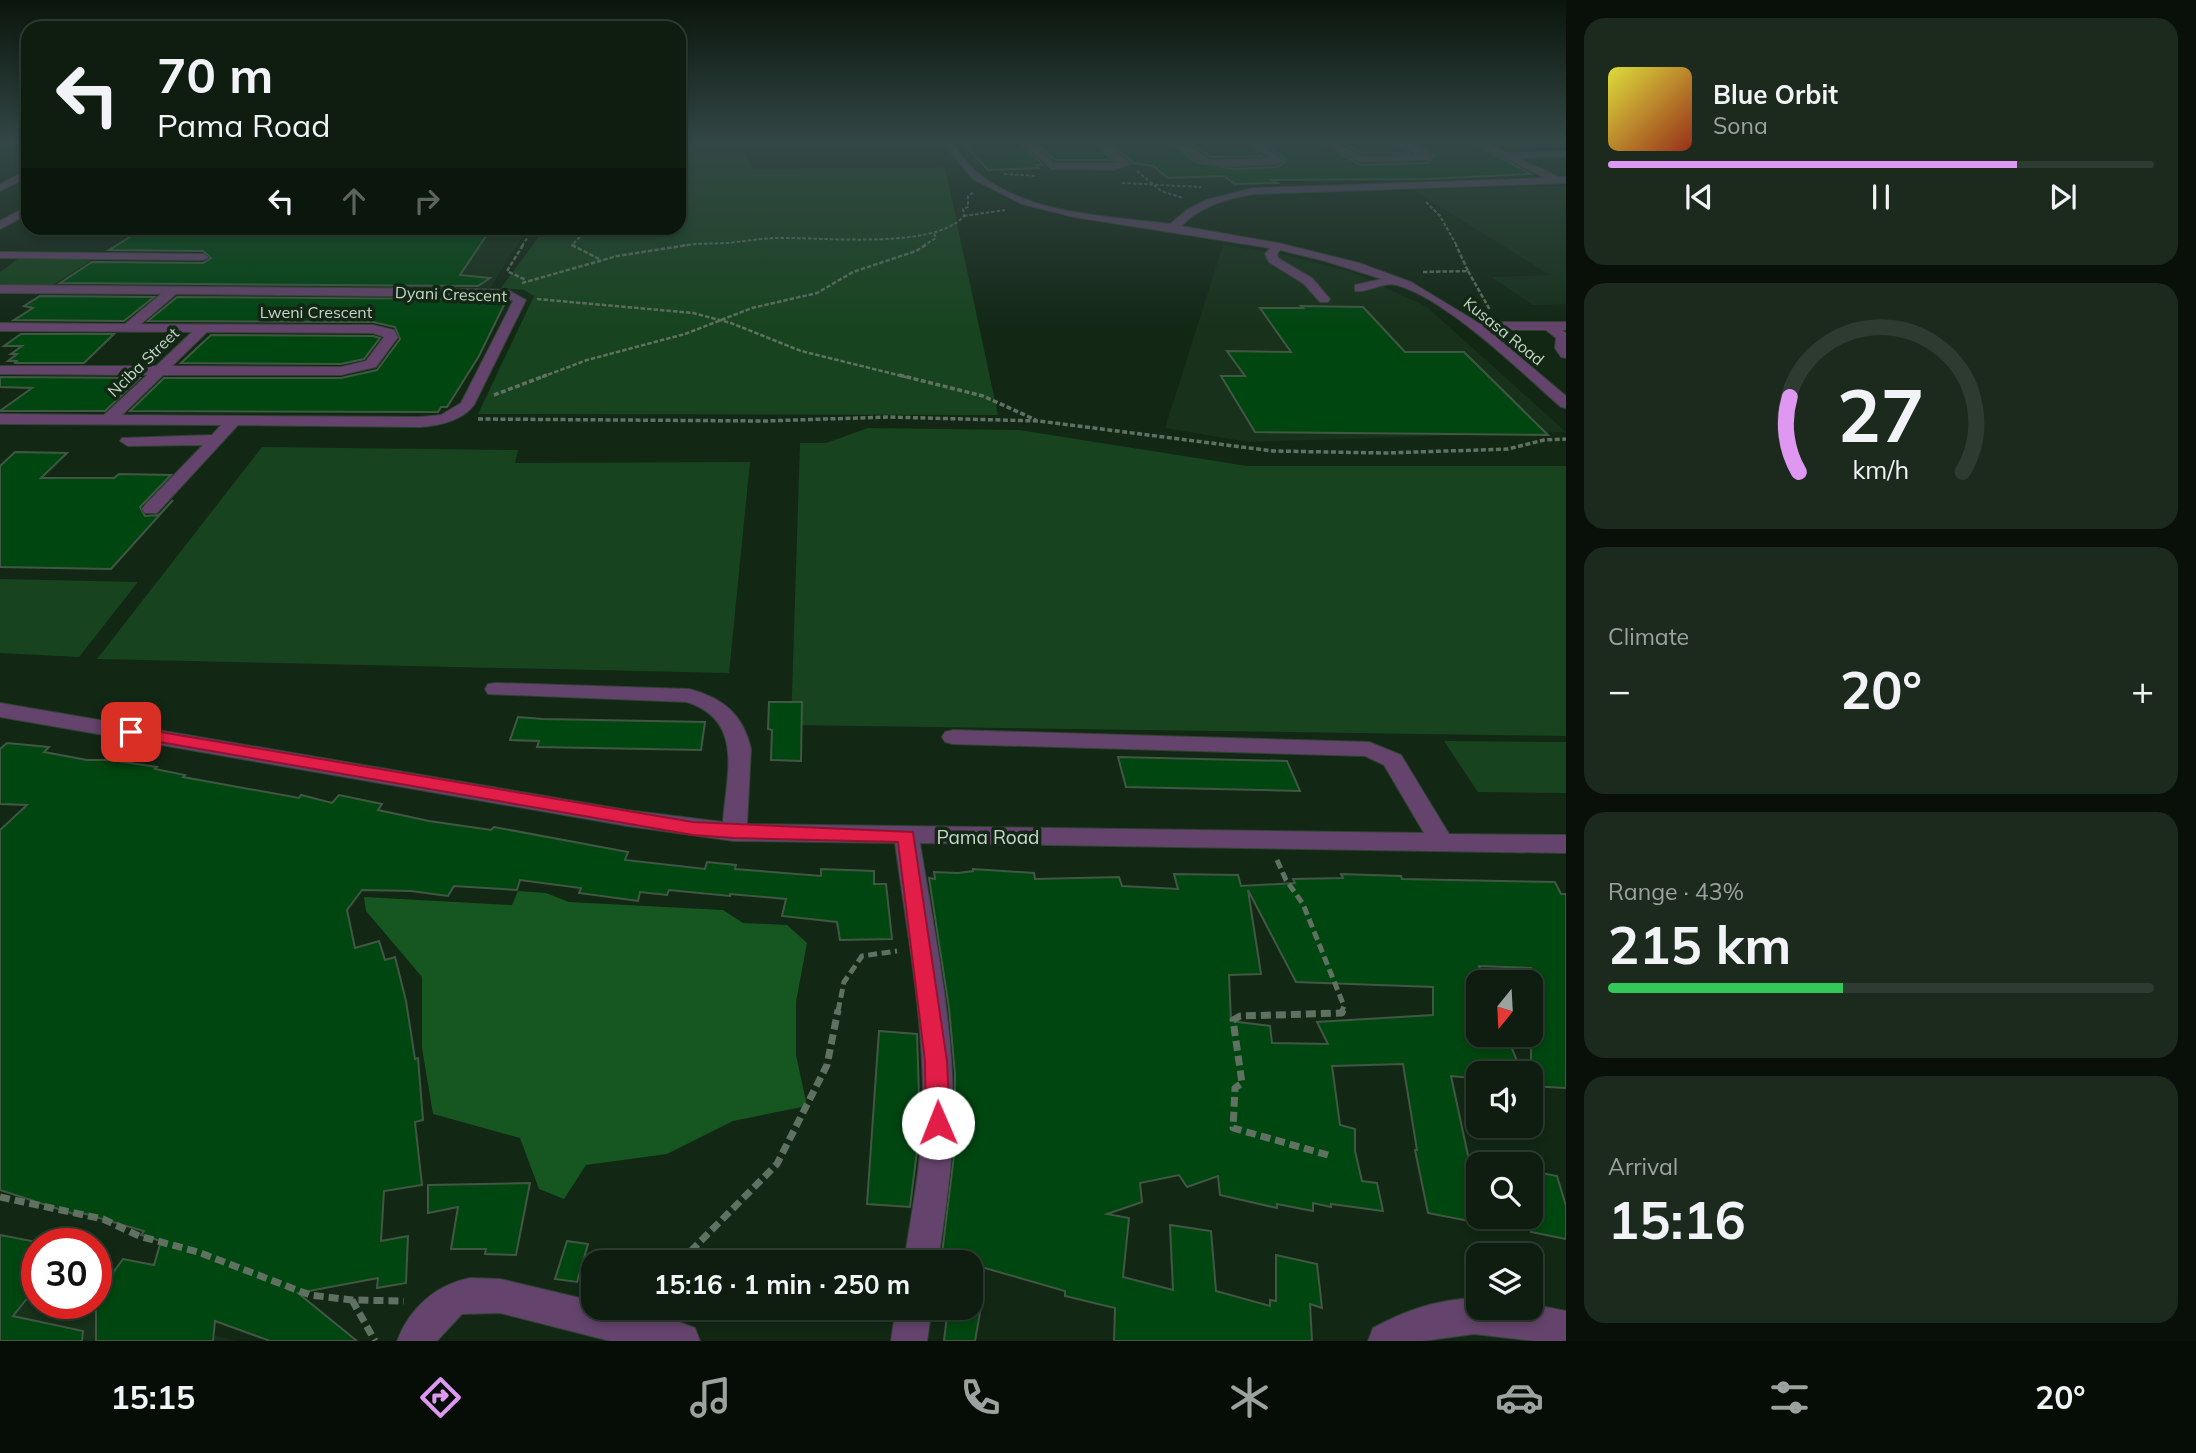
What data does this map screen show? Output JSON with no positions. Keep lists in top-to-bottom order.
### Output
{
  "streets": {
    "street": [
      "Dyani Crescent",
      "Lweni Crescent",
      "Kusasa Road",
      "Nciba Street",
      "Pama Road"
    ]
  },
  "crossings": [
    ["Lweni Crescent", "Nciba Street"]
  ],
  "north": "bottom",
  "page": {
    "turn": ["70 m", "Pama Road"],
    "song": ["Blue Orbit", "Sona"],
    "tile": [
      "Climate",
      ["Range · 43%", "215 km"],
      ["Arrival", "15:16"]
    ],
    "heat": ["−", "20°", "+"],
    "limit": "30",
    "trip": "15:16 · 1 min · 250 m",
    "tabs": ["15:15", "20°"],
    "gauge": ["27", "km/h"]
  }
}
